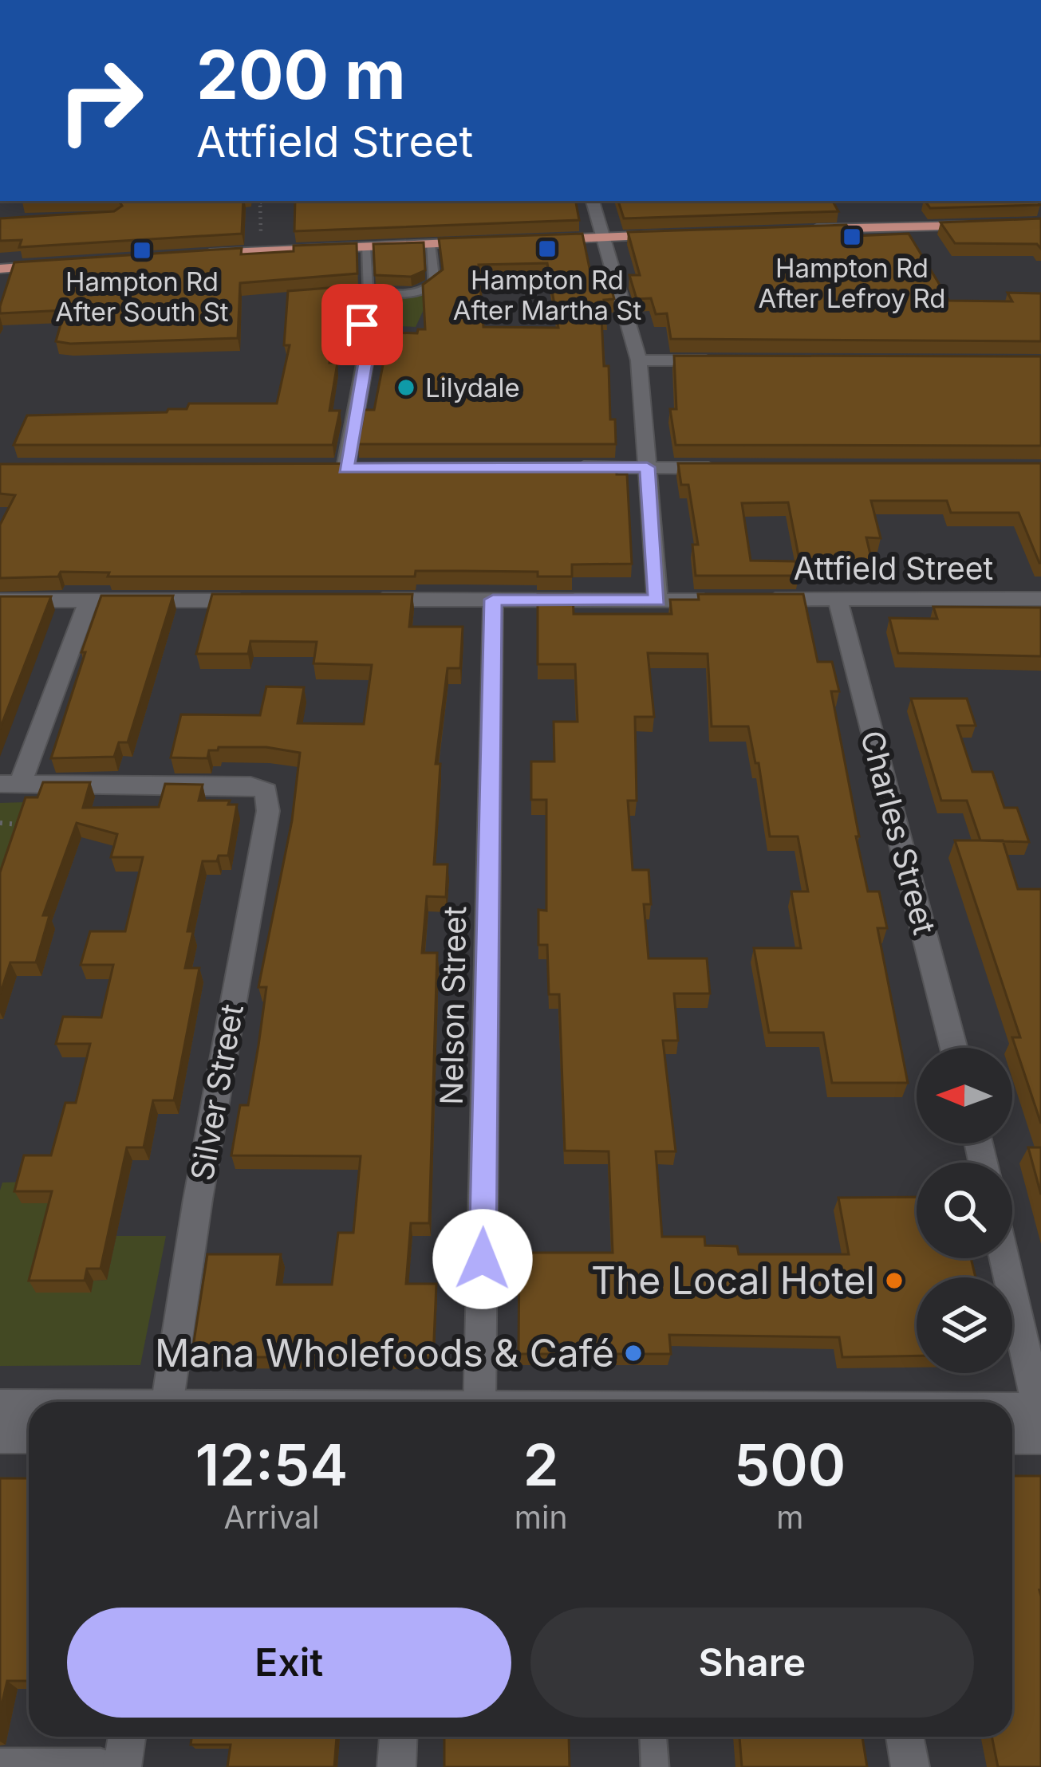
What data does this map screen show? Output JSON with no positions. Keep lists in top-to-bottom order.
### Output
{
  "streets": {
    "street": [
      "Attfield Street",
      "Charles Street",
      "Nelson Street",
      "Silver Street"
    ]
  },
  "crossings": [
    ["Attfield Street", "Charles Street"],
    ["Attfield Street", "Nelson Street"]
  ],
  "places": {
    "transit": ["Hampton Rd After Lefroy Rd", "Hampton Rd After Martha St", "Hampton Rd After South St"],
    "other": ["Lilydale", "The Local Hotel", "Mana Wholefoods & Café"]
  },
  "north": "left",
  "page": {
    "turn": ["200 m", "Attfield Street"],
    "eta": [
      "12:54",
      "Arrival",
      "2",
      "min",
      "500",
      "m"
    ],
    "buttons": ["Exit", "Share"]
  }
}
